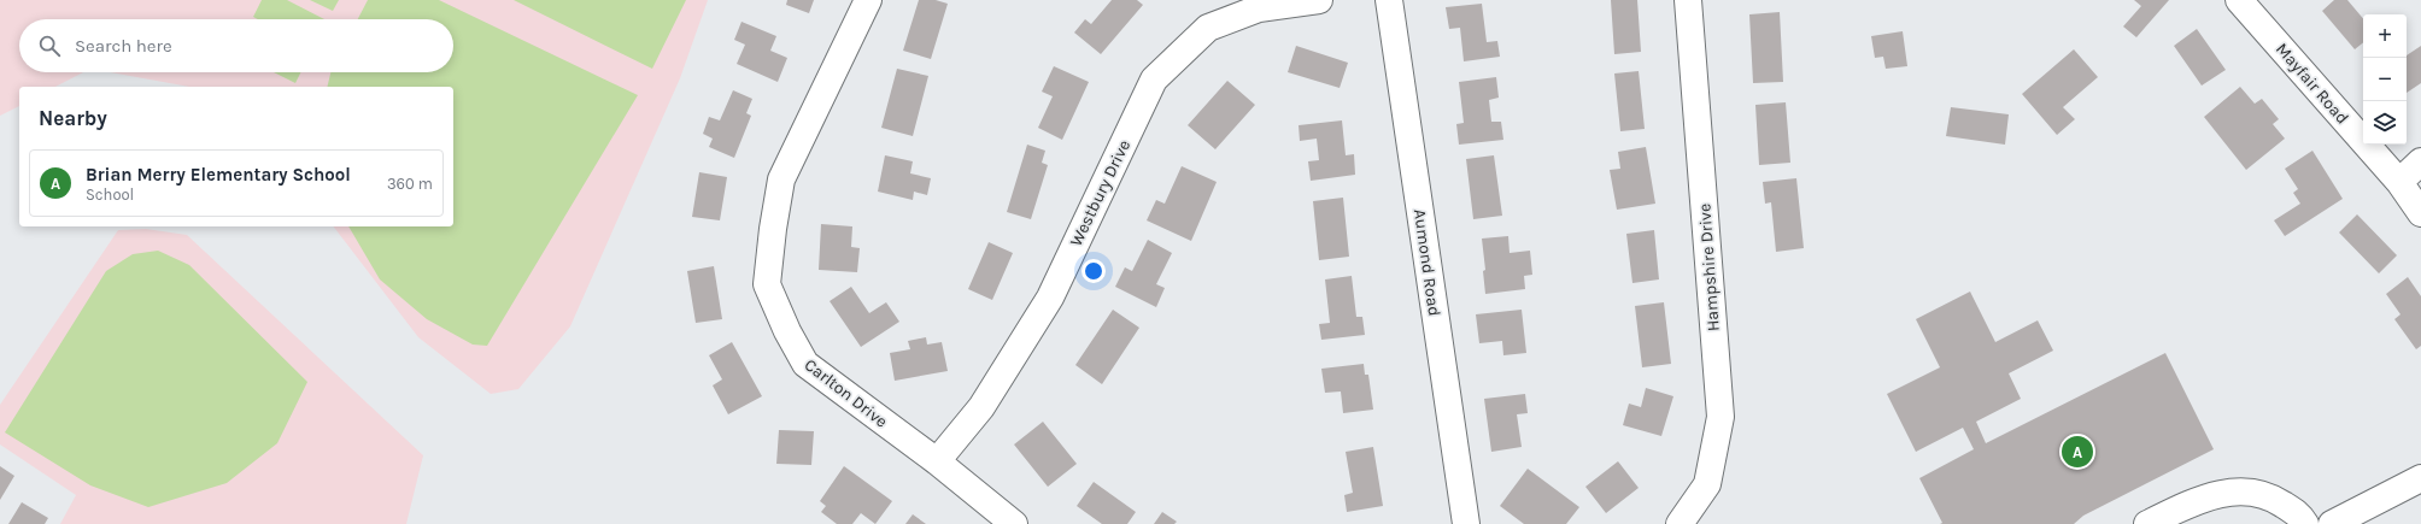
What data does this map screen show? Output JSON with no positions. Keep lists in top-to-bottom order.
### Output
{
  "streets": {
    "street": [
      "Mayfair Road",
      "Westbury Drive",
      "Aumond Road",
      "Hampshire Drive",
      "Carlton Drive"
    ]
  },
  "crossings": [
    ["Westbury Drive", "Carlton Drive"]
  ],
  "page": {
    "map_buttons": ["+", "−"],
    "search": "Search here",
    "heading": "Nearby",
    "list": [
      {
        "mark": "A",
        "name": "Brian Merry Elementary School",
        "note": "School",
        "value": "360 m"
      }
    ],
    "pins": "A"
  }
}
